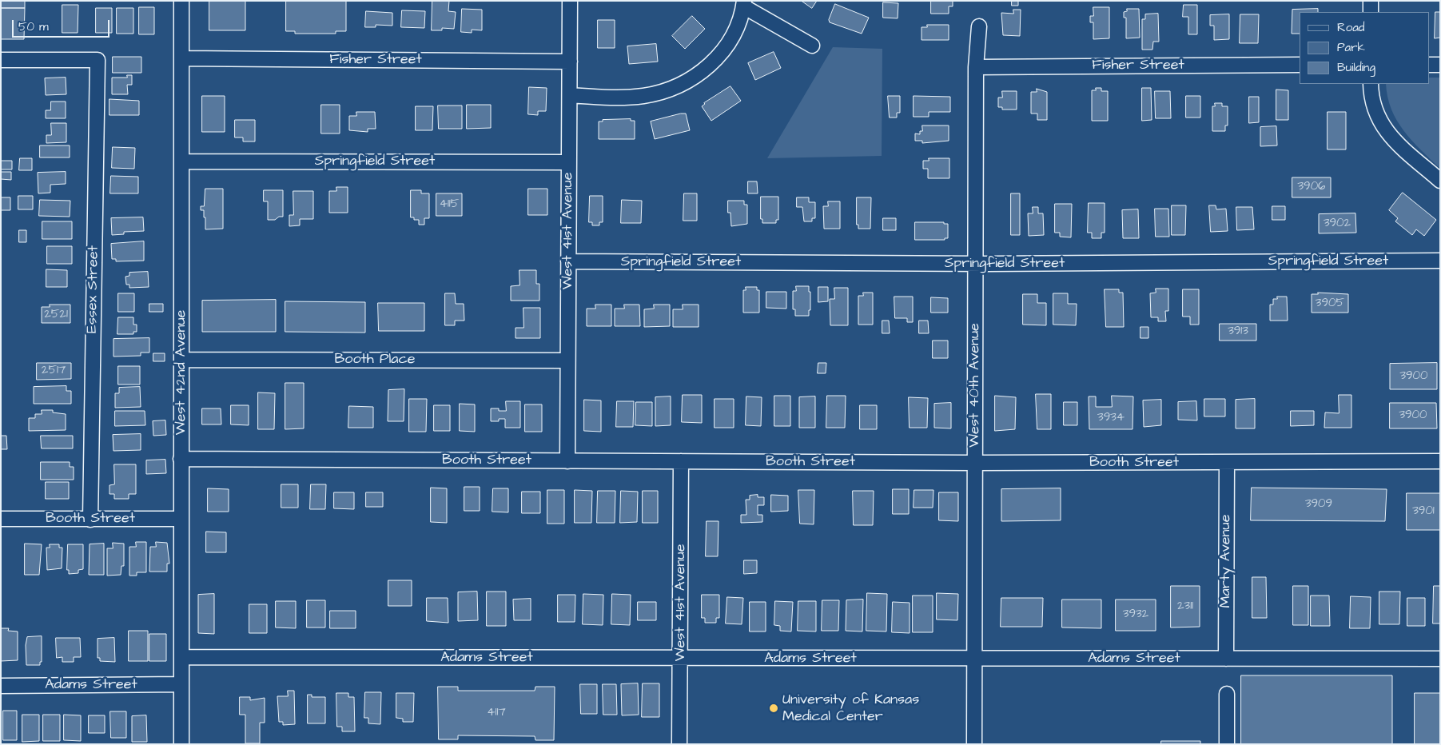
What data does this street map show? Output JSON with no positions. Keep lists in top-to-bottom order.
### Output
{
  "streets": {
    "street": [
      "Fisher Street",
      "Springfield Street",
      "West 41st Avenue",
      "Essex Street",
      "Booth Place",
      "West 42nd Avenue",
      "West 40th Avenue",
      "Booth Street",
      "Marty Avenue",
      "Adams Street"
    ]
  },
  "crossings": [
    ["Fisher Street", "West 41st Avenue"],
    ["Fisher Street", "West 42nd Avenue"],
    ["Fisher Street", "West 40th Avenue"],
    ["Springfield Street", "West 41st Avenue"],
    ["Springfield Street", "West 42nd Avenue"],
    ["Springfield Street", "West 40th Avenue"],
    ["West 41st Avenue", "Booth Place"],
    ["West 41st Avenue", "Booth Street"],
    ["West 41st Avenue", "Adams Street"],
    ["Essex Street", "Booth Street"],
    ["Booth Place", "West 42nd Avenue"],
    ["West 42nd Avenue", "Booth Street"],
    ["West 42nd Avenue", "Adams Street"],
    ["West 40th Avenue", "Booth Street"],
    ["West 40th Avenue", "Adams Street"],
    ["Booth Street", "Marty Avenue"],
    ["Marty Avenue", "Adams Street"]
  ],
  "places": ["University of Kansas Medical Center"],
  "house_numbers": [
    "3906",
    "4115",
    "3902",
    "3905",
    "2521",
    "3913",
    "2517",
    "3900",
    "3900",
    "3934",
    "3909",
    "3901",
    "2311",
    "3932",
    "4117"
  ],
  "legend": ["Road", "Park", "Building"],
  "scale_bar": "50 m"
}
